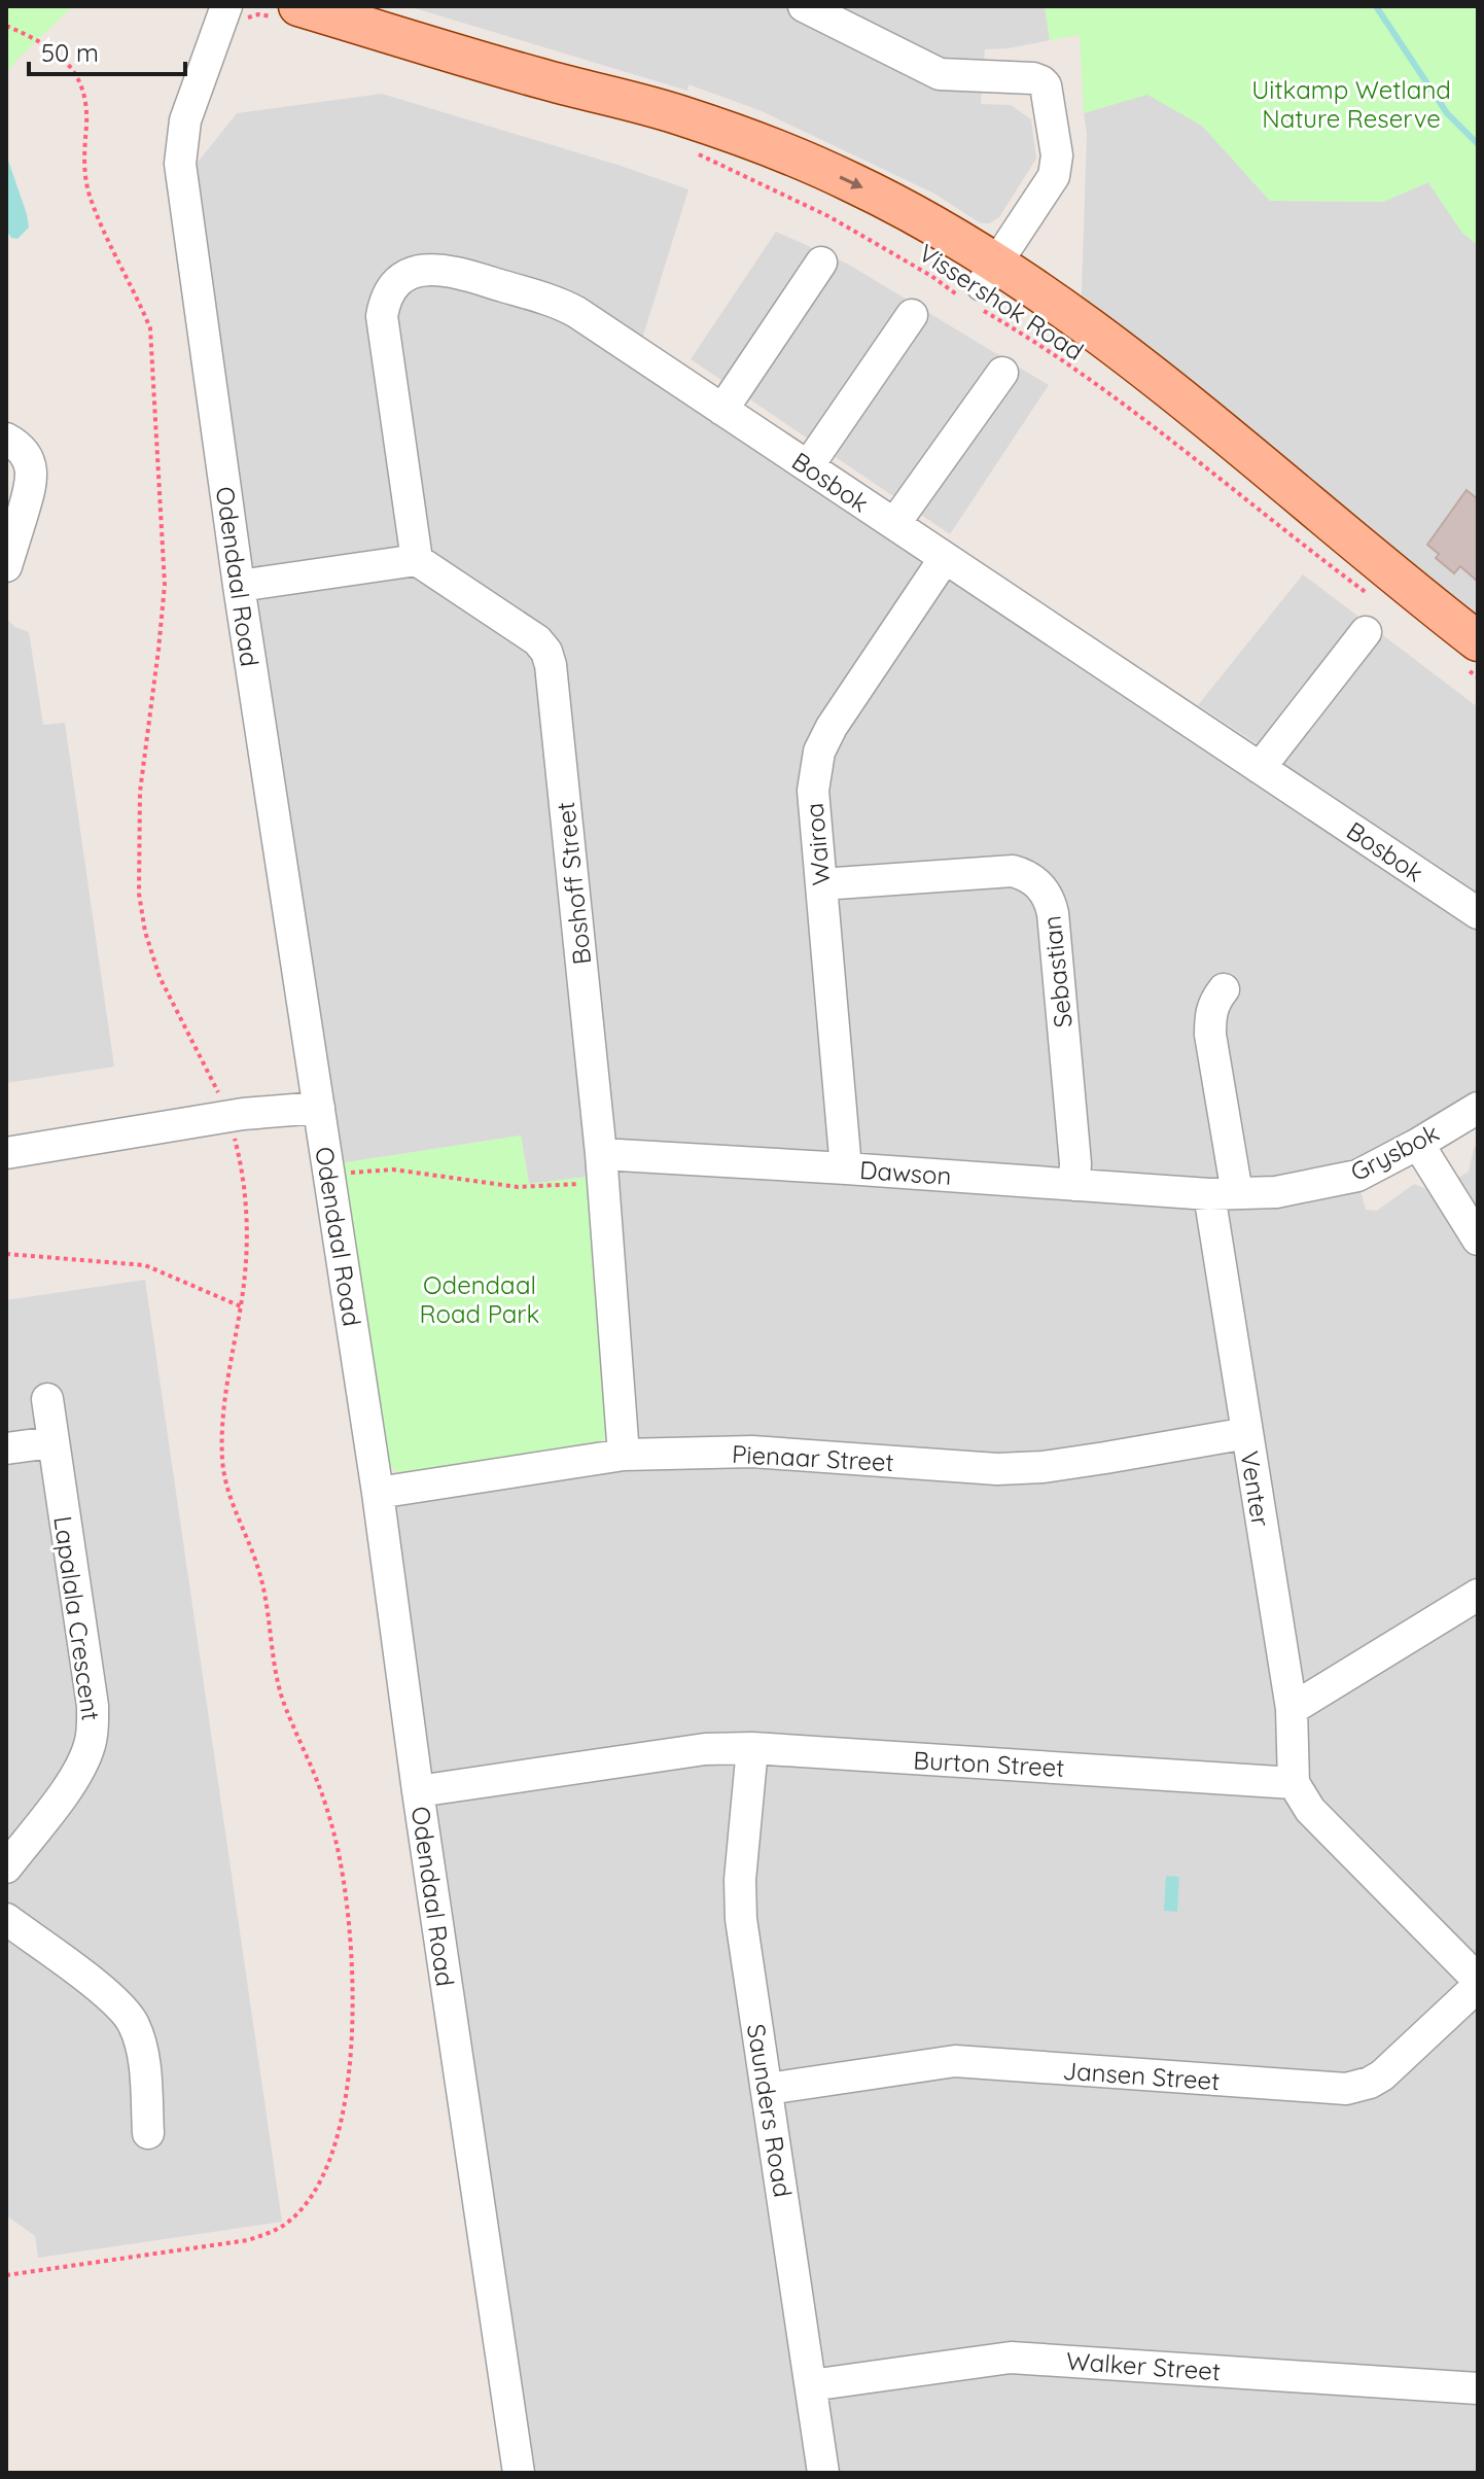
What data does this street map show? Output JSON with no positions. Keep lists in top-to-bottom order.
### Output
{
  "streets": {
    "main road": ["Vissershok Road"],
    "street": [
      "Bosbok",
      "Odendaal Road",
      "Wairoa",
      "Boshoff Street",
      "Sebastian",
      "Grysbok",
      "Dawson",
      "Pienaar Street",
      "Venter",
      "Lapalala Crescent",
      "Burton Street",
      "Jansen Street",
      "Saunders Road",
      "Walker Street"
    ]
  },
  "crossings": [
    ["Bosbok", "Wairoa"],
    ["Bosbok", "Boshoff Street"],
    ["Odendaal Road", "Pienaar Street"],
    ["Odendaal Road", "Burton Street"],
    ["Wairoa", "Sebastian"],
    ["Wairoa", "Dawson"],
    ["Boshoff Street", "Dawson"],
    ["Boshoff Street", "Pienaar Street"],
    ["Sebastian", "Dawson"],
    ["Grysbok", "Dawson"],
    ["Grysbok", "Venter"],
    ["Dawson", "Venter"],
    ["Pienaar Street", "Venter"],
    ["Venter", "Burton Street"],
    ["Burton Street", "Saunders Road"],
    ["Jansen Street", "Saunders Road"],
    ["Saunders Road", "Walker Street"]
  ],
  "parks": ["Uitkamp Wetland Nature Reserve", "Odendaal Road Park"],
  "scale_bar": "50 m"
}
